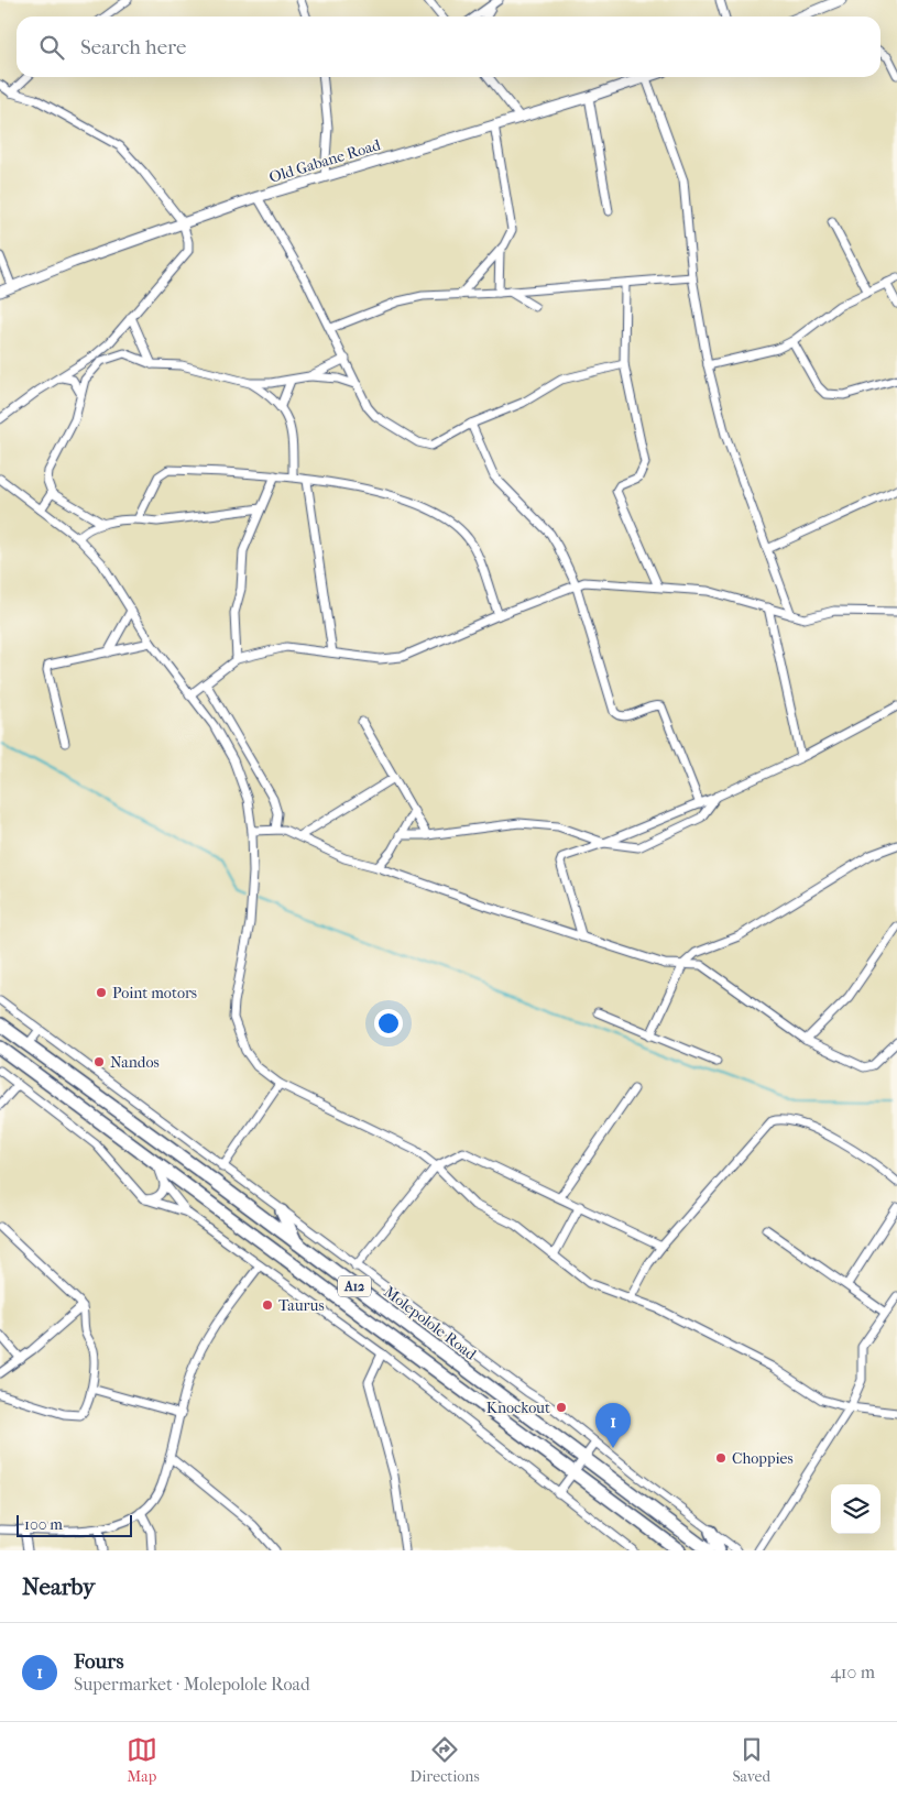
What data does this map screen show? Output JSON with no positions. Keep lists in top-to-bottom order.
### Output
{
  "streets": {
    "main road": ["A12", "Molepolole Road"],
    "street": ["Old Gabane Road"]
  },
  "places": [
    "Point motors",
    "Nandos",
    "Taurus",
    "Knockout",
    "Choppies"
  ],
  "scale_bar": "100 m",
  "page": {
    "search": "Search here",
    "pins": "1",
    "scale": "100 m",
    "heading": "Nearby",
    "list": [
      {
        "mark": "1",
        "name": "Fours",
        "note": "Supermarket · Molepolole Road",
        "value": "410 m"
      }
    ],
    "nav": ["Map", "Directions", "Saved"]
  }
}
